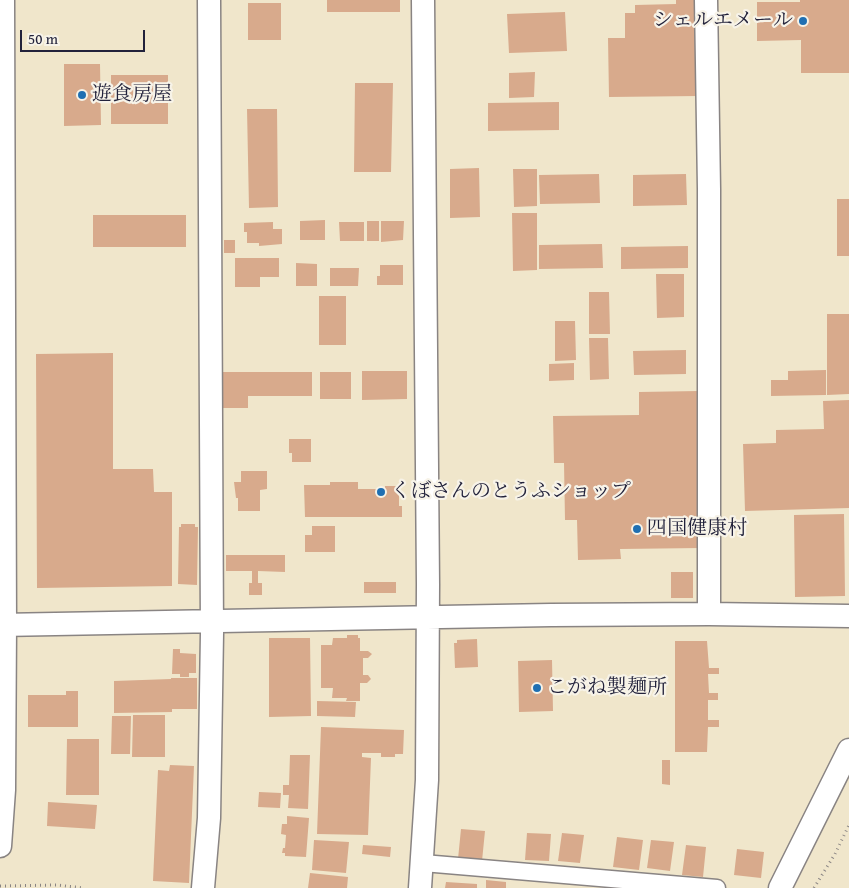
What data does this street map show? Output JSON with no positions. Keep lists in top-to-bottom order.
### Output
{
  "places": [
    "シェルエメール",
    "遊食房屋",
    "くぼさんのとうふショップ",
    "四国健康村",
    "こがね製麺所"
  ],
  "scale_bar": "50 m"
}
